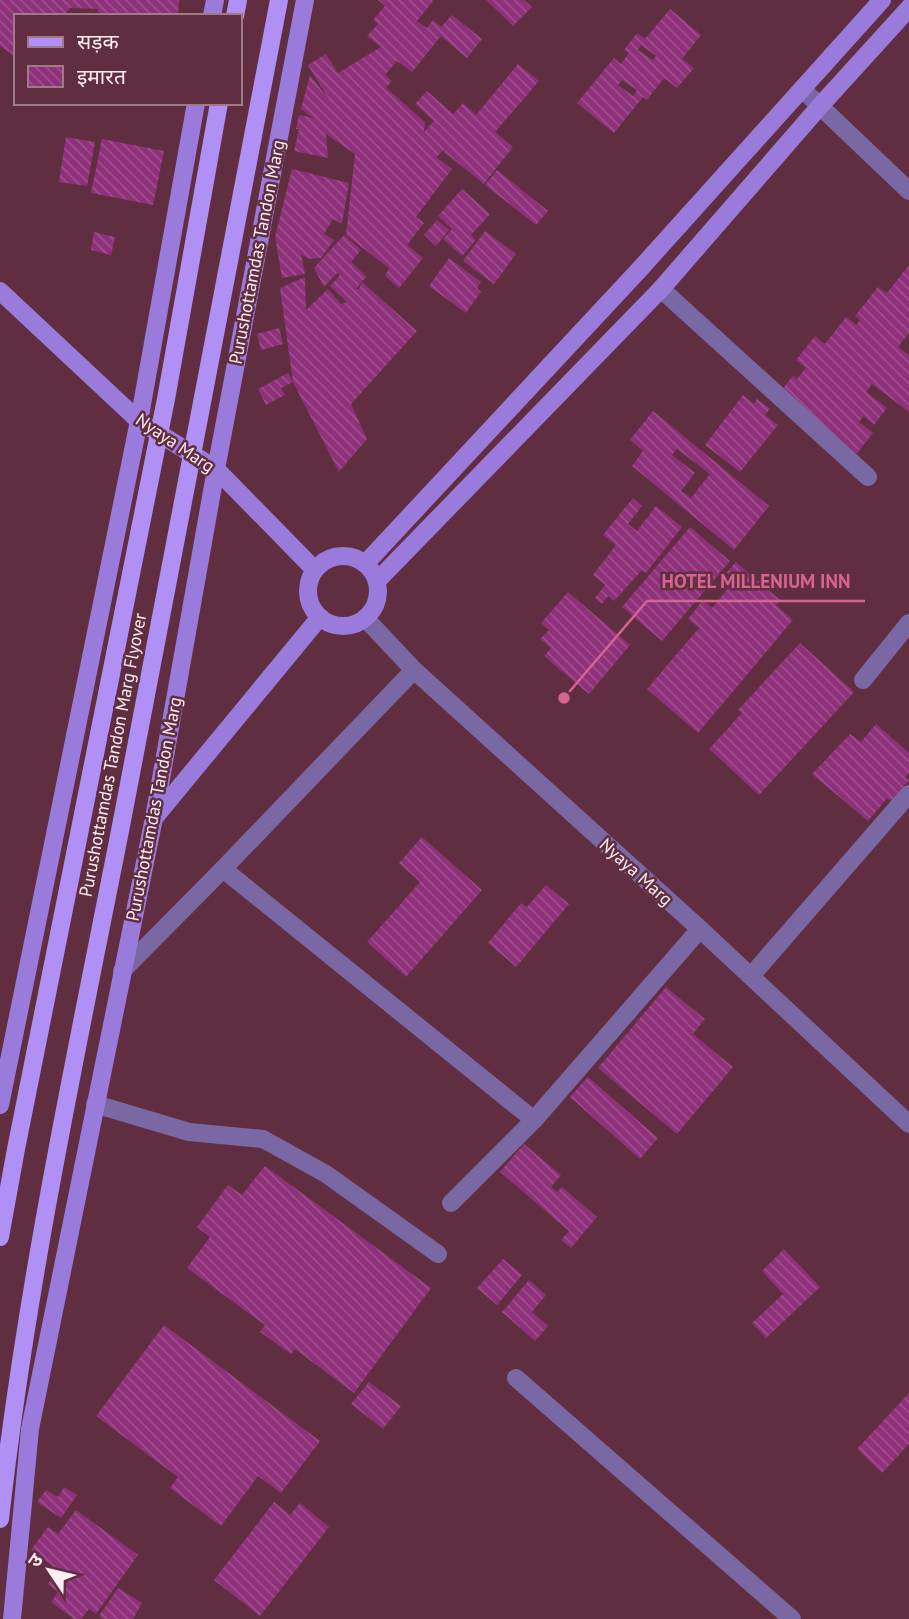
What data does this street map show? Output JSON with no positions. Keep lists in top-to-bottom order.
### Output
{
  "streets": {
    "main road": ["Purushottamdas Tandon Marg", "Nyaya Marg", "Purushottamdas Tandon Marg Flyover"]
  },
  "crossings": [
    ["Purushottamdas Tandon Marg", "Nyaya Marg"]
  ],
  "places": ["HOTEL MILLENIUM INN"],
  "legend": ["सड़क", "इमारत"],
  "north": "top left"
}
